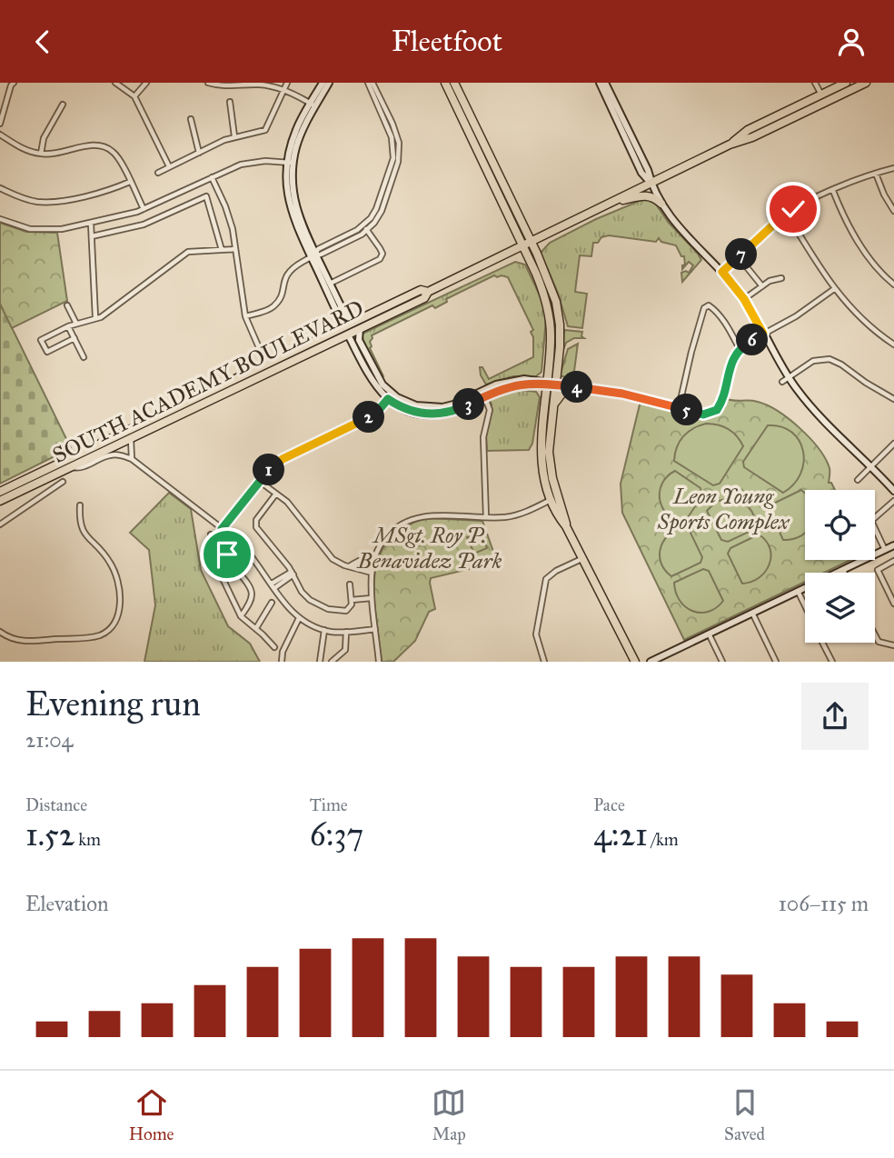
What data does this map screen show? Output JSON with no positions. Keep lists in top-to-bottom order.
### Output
{
  "streets": {
    "highway": ["SOUTH ACADEMY BOULEVARD"]
  },
  "parks": ["Leon Young Sports Complex", "MSgt. Roy P. Benavidez Park"],
  "page": {
    "header": "Fleetfoot",
    "pins": [
      "7",
      "6",
      "4",
      "3",
      "5",
      "2",
      "1"
    ],
    "heading": ["Evening run", "21:04"],
    "stats": [
      ["Distance", "1.52 km"],
      ["Time", "6:37"],
      ["Pace", "4:21 /km"]
    ],
    "chart": ["Elevation", "106–115 m"],
    "tabs": ["Home", "Map", "Saved"]
  }
}
